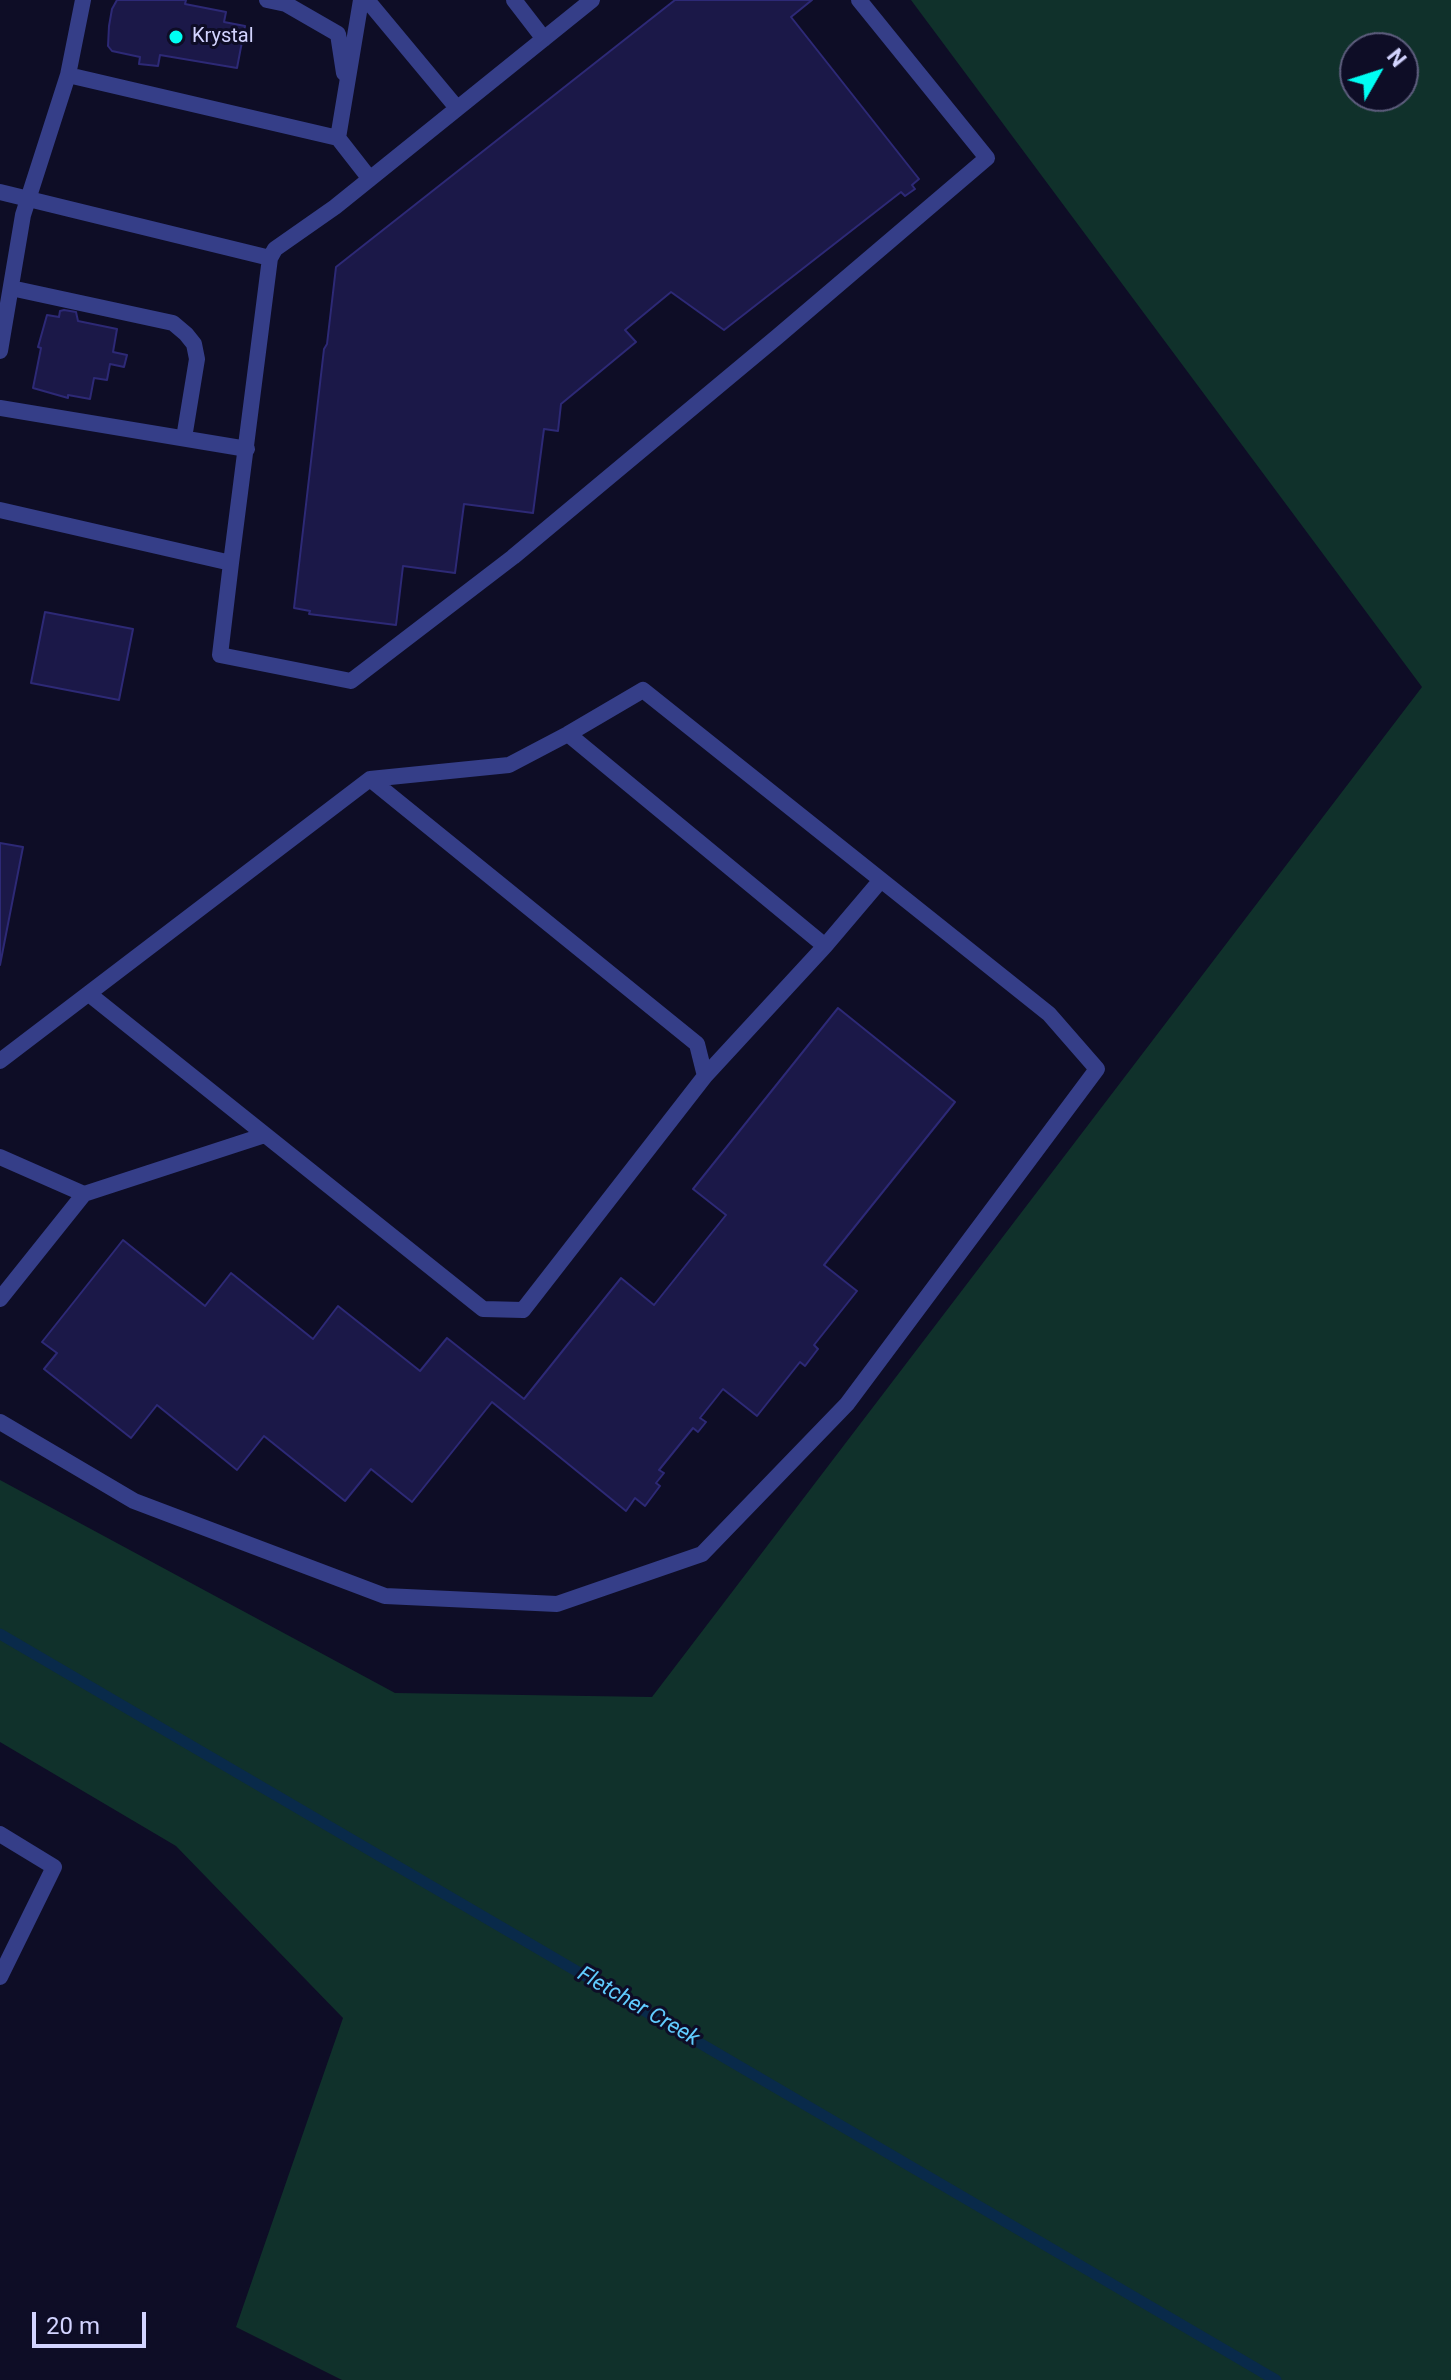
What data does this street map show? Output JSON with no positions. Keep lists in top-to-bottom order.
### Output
{
  "water": ["Fletcher Creek"],
  "places": ["Krystal"],
  "scale_bar": "20 m",
  "north": "top right"
}
